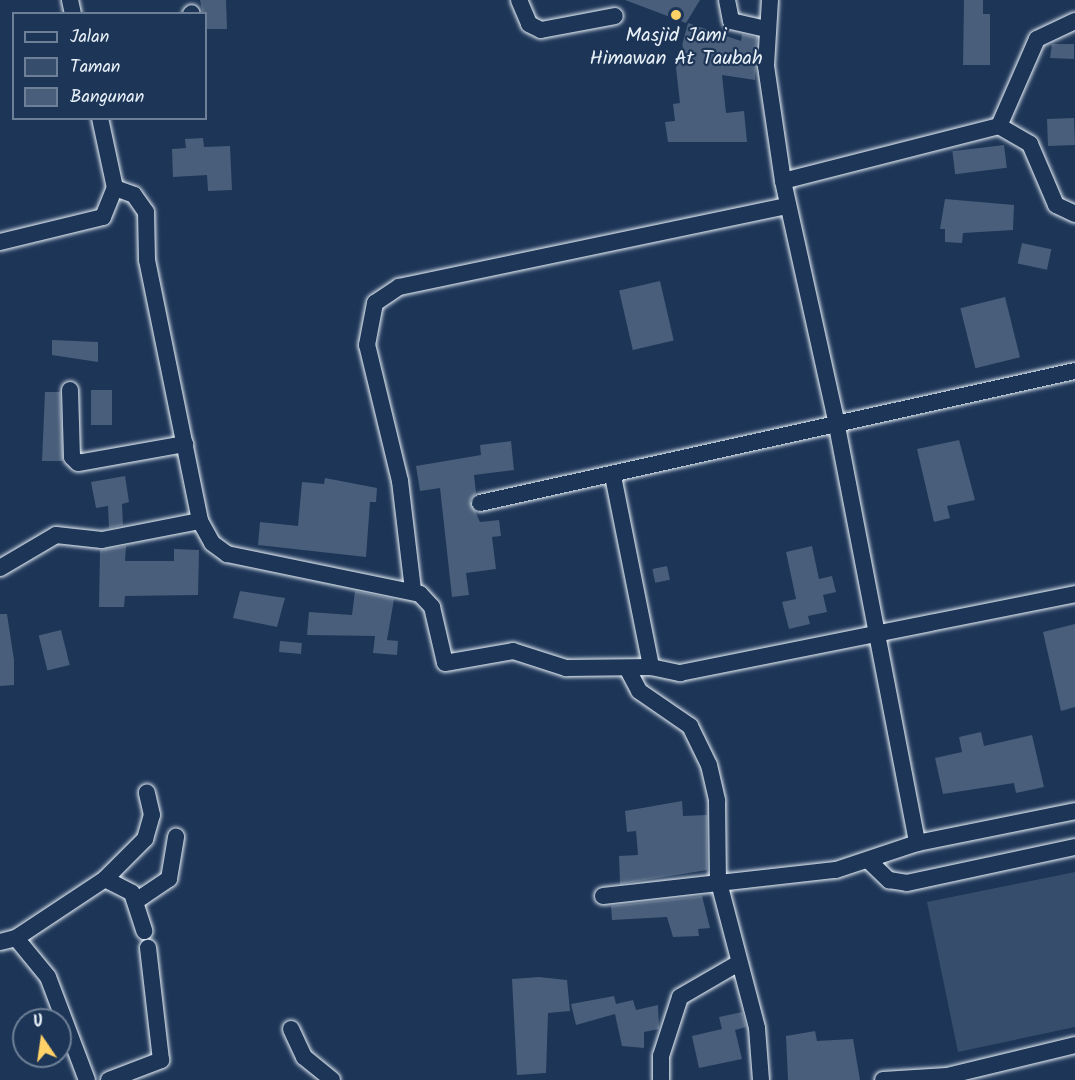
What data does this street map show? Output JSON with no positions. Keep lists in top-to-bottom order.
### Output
{
  "places": ["Masjid Jami Himawan At Taubah"],
  "legend": ["Jalan", "Taman", "Bangunan"],
  "north": "top"
}
